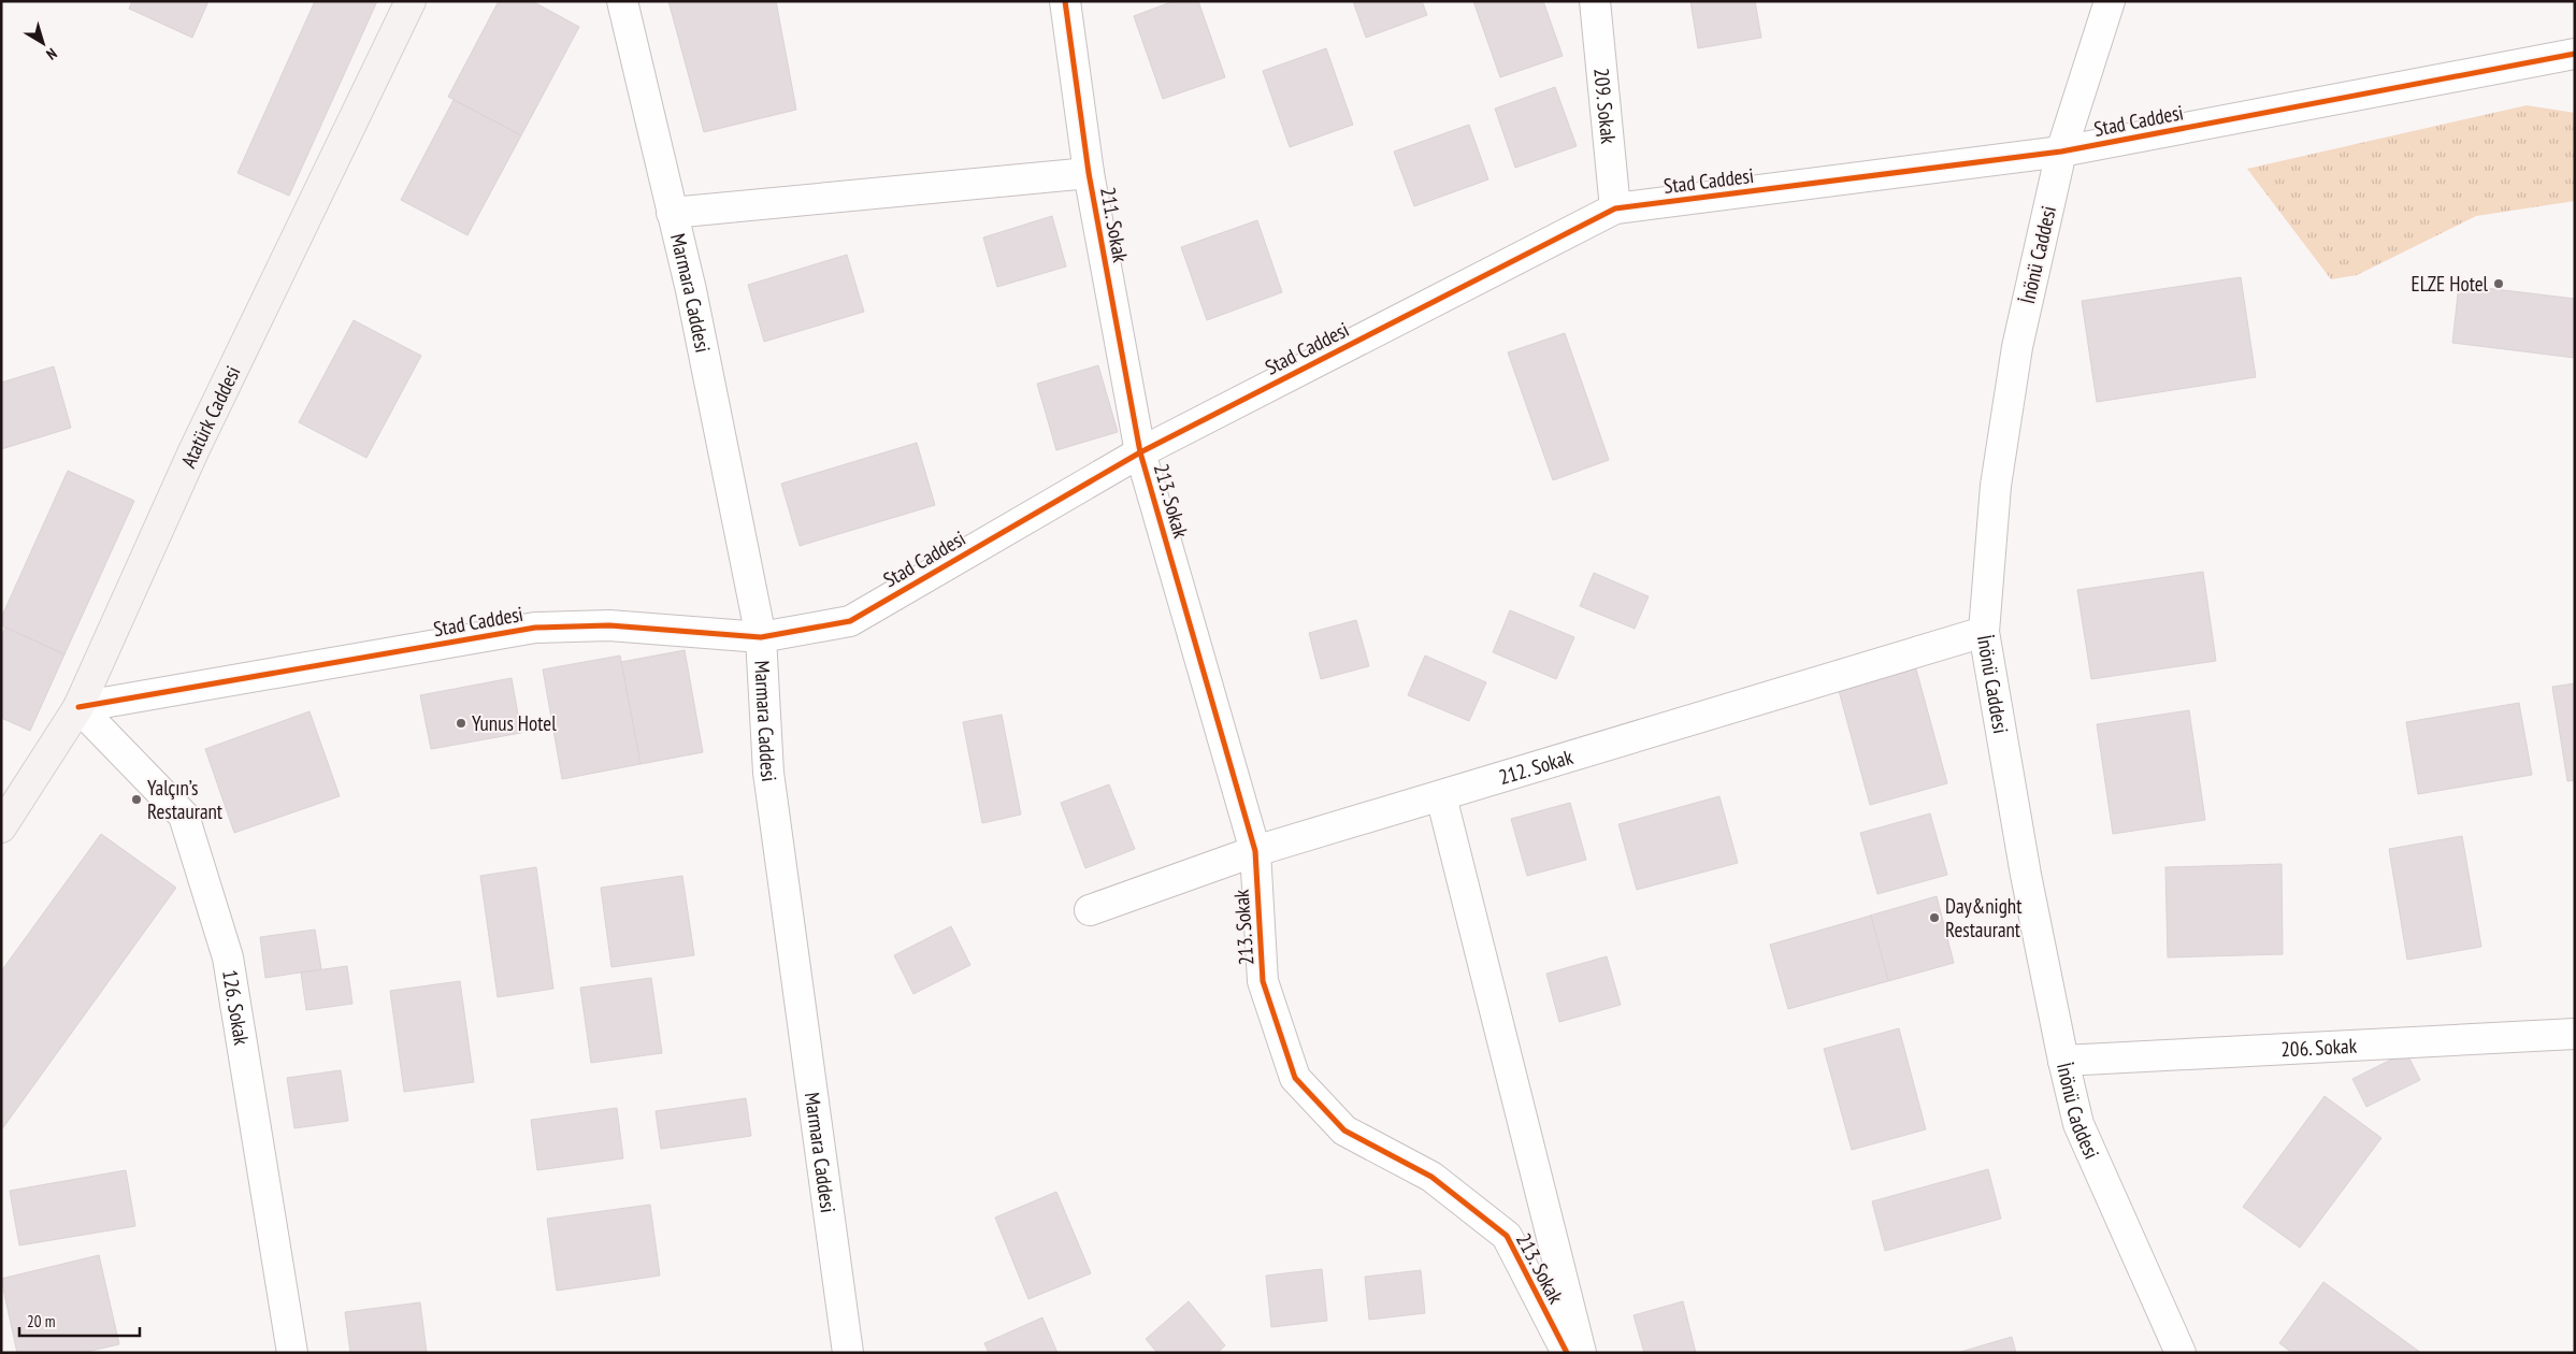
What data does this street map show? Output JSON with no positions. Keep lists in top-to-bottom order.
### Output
{
  "streets": {
    "main road": ["Atatürk Caddesi"],
    "street": [
      "209. Sokak",
      "Stad Caddesi",
      "211. Sokak",
      "İnönü Caddesi",
      "Marmara Caddesi",
      "213. Sokak",
      "212. Sokak",
      "126. Sokak",
      "206. Sokak"
    ]
  },
  "crossings": [
    ["209. Sokak", "Stad Caddesi"],
    ["Stad Caddesi", "211. Sokak"],
    ["Stad Caddesi", "İnönü Caddesi"],
    ["Stad Caddesi", "Marmara Caddesi"],
    ["Stad Caddesi", "Atatürk Caddesi"],
    ["Stad Caddesi", "213. Sokak"],
    ["Stad Caddesi", "126. Sokak"],
    ["211. Sokak", "213. Sokak"],
    ["İnönü Caddesi", "212. Sokak"],
    ["İnönü Caddesi", "206. Sokak"],
    ["Atatürk Caddesi", "126. Sokak"],
    ["213. Sokak", "212. Sokak"]
  ],
  "places": [
    "ELZE Hotel",
    "Yunus Hotel",
    "Yalçın’s Restaurant",
    "Day&night Restaurant"
  ],
  "scale_bar": "20 m",
  "north": "bottom right"
}
